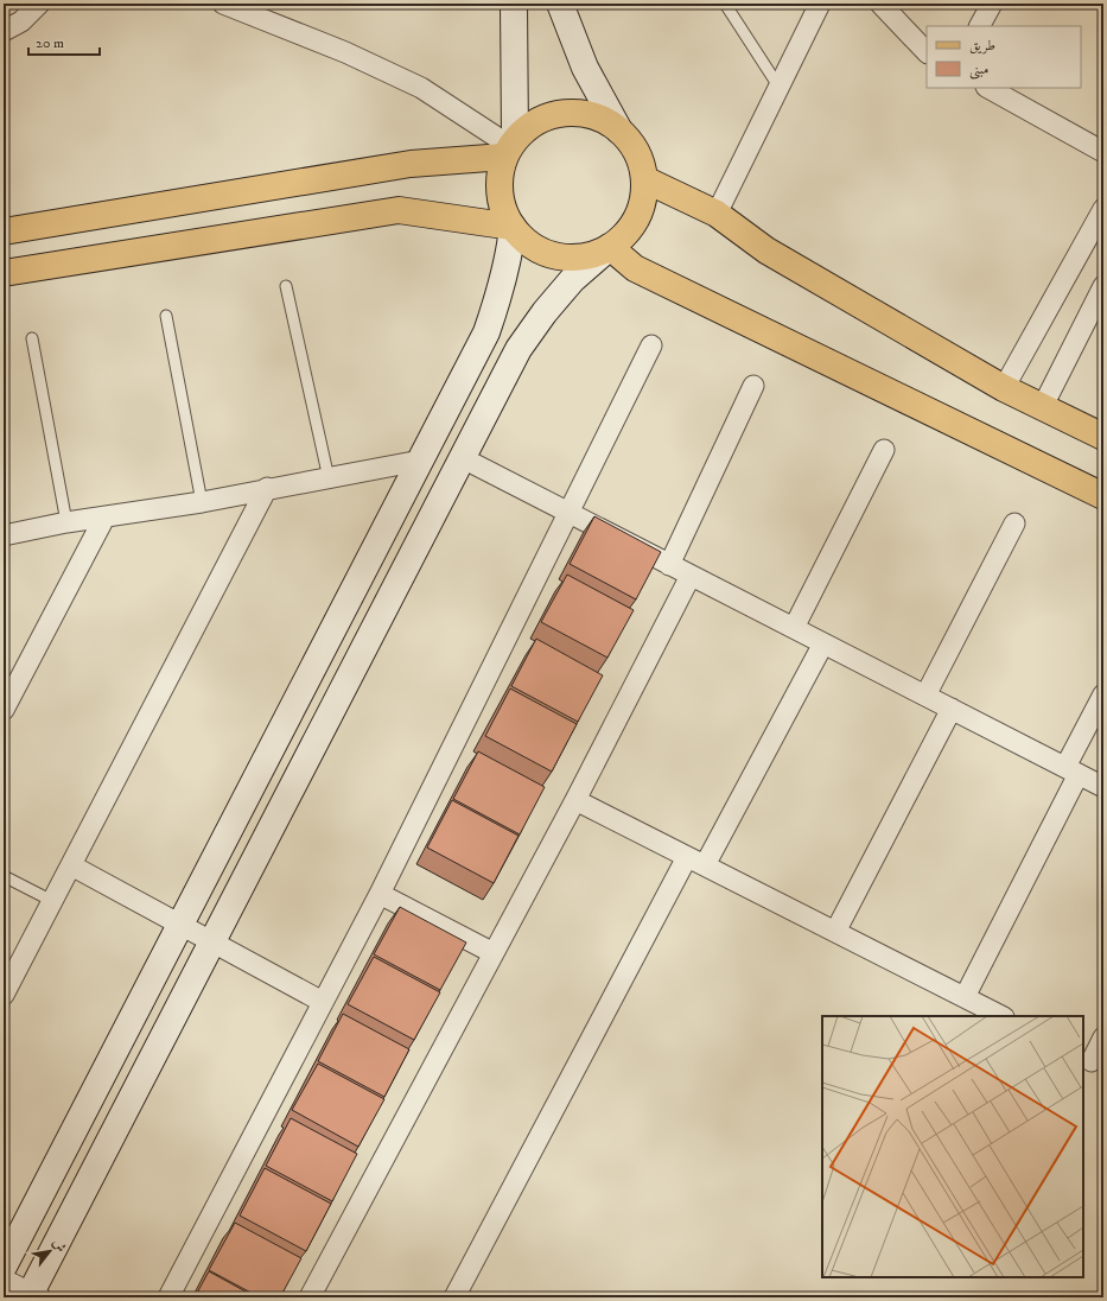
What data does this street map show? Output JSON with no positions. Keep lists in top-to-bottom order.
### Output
{
  "legend": ["طريق", "مبنى"],
  "scale_bar": "20 m",
  "north": "top right"
}
